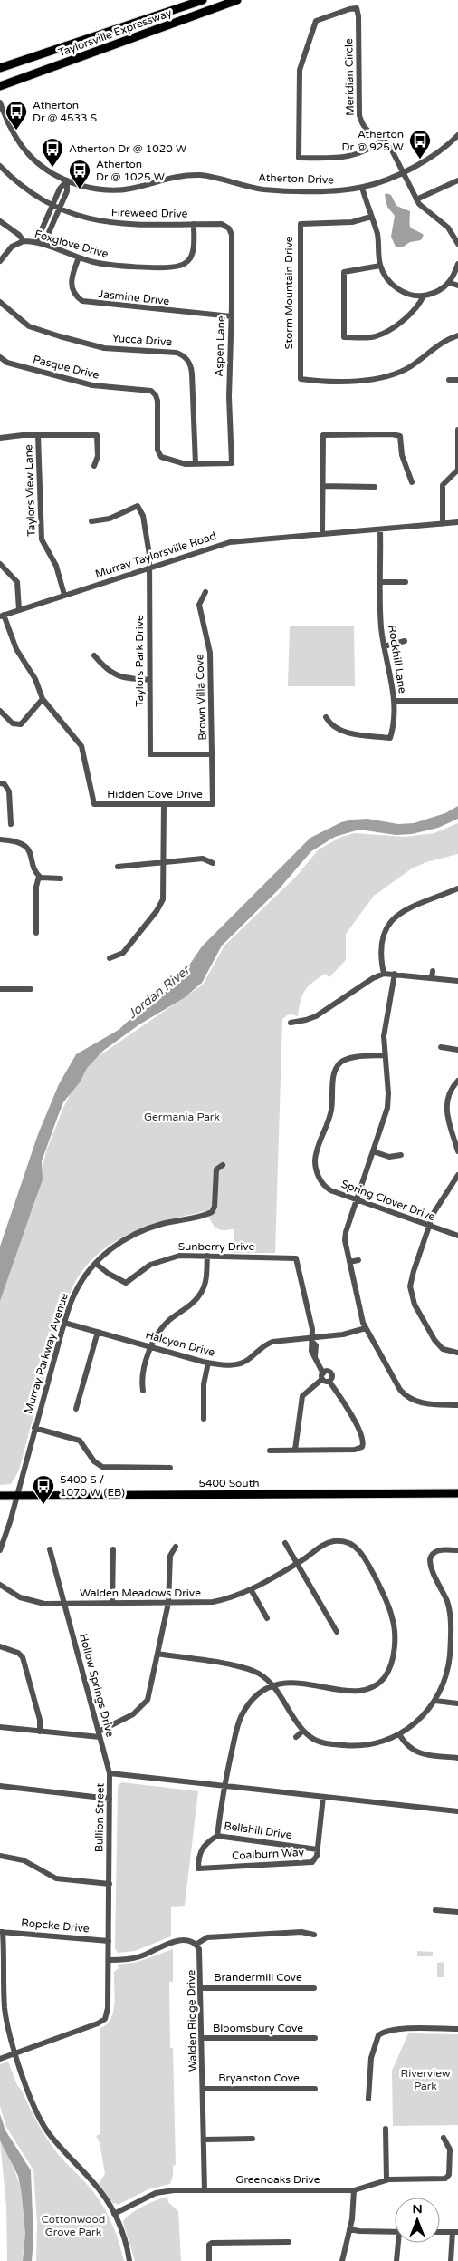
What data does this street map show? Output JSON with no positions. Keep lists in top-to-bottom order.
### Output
{
  "streets": {
    "main road": ["Taylorsville Expressway", "5400 South"],
    "street": [
      "Meridian Circle",
      "Atherton Drive",
      "Fireweed Drive",
      "Foxglove Drive",
      "Storm Mountain Drive",
      "Jasmine Drive",
      "Yucca Drive",
      "Aspen Lane",
      "Pasque Drive",
      "Taylors View Lane",
      "Murray Taylorsville Road",
      "Rockhill Lane",
      "Taylors Park Drive",
      "Brown Villa Cove",
      "Hidden Cove Drive",
      "Spring Clover Drive",
      "Sunberry Drive",
      "Halcyon Drive",
      "Murray Parkway Avenue",
      "Walden Meadows Drive",
      "Hollow Springs Drive",
      "Bullion Street",
      "Bellshill Drive",
      "Coalburn Way",
      "Ropcke Drive",
      "Brandermill Cove",
      "Walden Ridge Drive",
      "Bloomsbury Cove",
      "Bryanston Cove",
      "Greenoaks Drive"
    ]
  },
  "crossings": [
    ["Meridian Circle", "Atherton Drive"],
    ["Fireweed Drive", "Foxglove Drive"],
    ["Fireweed Drive", "Aspen Lane"],
    ["Foxglove Drive", "Jasmine Drive"],
    ["Jasmine Drive", "Aspen Lane"],
    ["Yucca Drive", "Pasque Drive"],
    ["Aspen Lane", "Pasque Drive"],
    ["Taylors View Lane", "Murray Taylorsville Road"],
    ["Murray Taylorsville Road", "Rockhill Lane"],
    ["Murray Taylorsville Road", "Taylors Park Drive"],
    ["Murray Taylorsville Road", "Hidden Cove Drive"],
    ["Taylors Park Drive", "Brown Villa Cove"],
    ["Brown Villa Cove", "Hidden Cove Drive"],
    ["Sunberry Drive", "Halcyon Drive"],
    ["Sunberry Drive", "Murray Parkway Avenue"],
    ["Halcyon Drive", "Murray Parkway Avenue"],
    ["Murray Parkway Avenue", "5400 South"],
    ["Walden Meadows Drive", "Hollow Springs Drive"],
    ["Walden Meadows Drive", "Bullion Street"],
    ["Walden Meadows Drive", "Bellshill Drive"],
    ["Hollow Springs Drive", "Bullion Street"],
    ["Bullion Street", "Bellshill Drive"],
    ["Bullion Street", "Coalburn Way"],
    ["Bullion Street", "Ropcke Drive"],
    ["Bellshill Drive", "Coalburn Way"],
    ["Brandermill Cove", "Walden Ridge Drive"],
    ["Walden Ridge Drive", "Bloomsbury Cove"],
    ["Walden Ridge Drive", "Bryanston Cove"],
    ["Walden Ridge Drive", "Greenoaks Drive"]
  ],
  "water": ["Jordan River"],
  "parks": ["Germania Park", "Riverview Park", "Cottonwood Grove Park"],
  "places": {
    "bus stop": [
      "Atherton Dr @ 4533 S",
      "Atherton Dr @ 925 W",
      "Atherton Dr @ 1020 W",
      "Atherton Dr @ 1025 W",
      "5400 S / 1070 W (EB)"
    ]
  },
  "north": "top"
}
